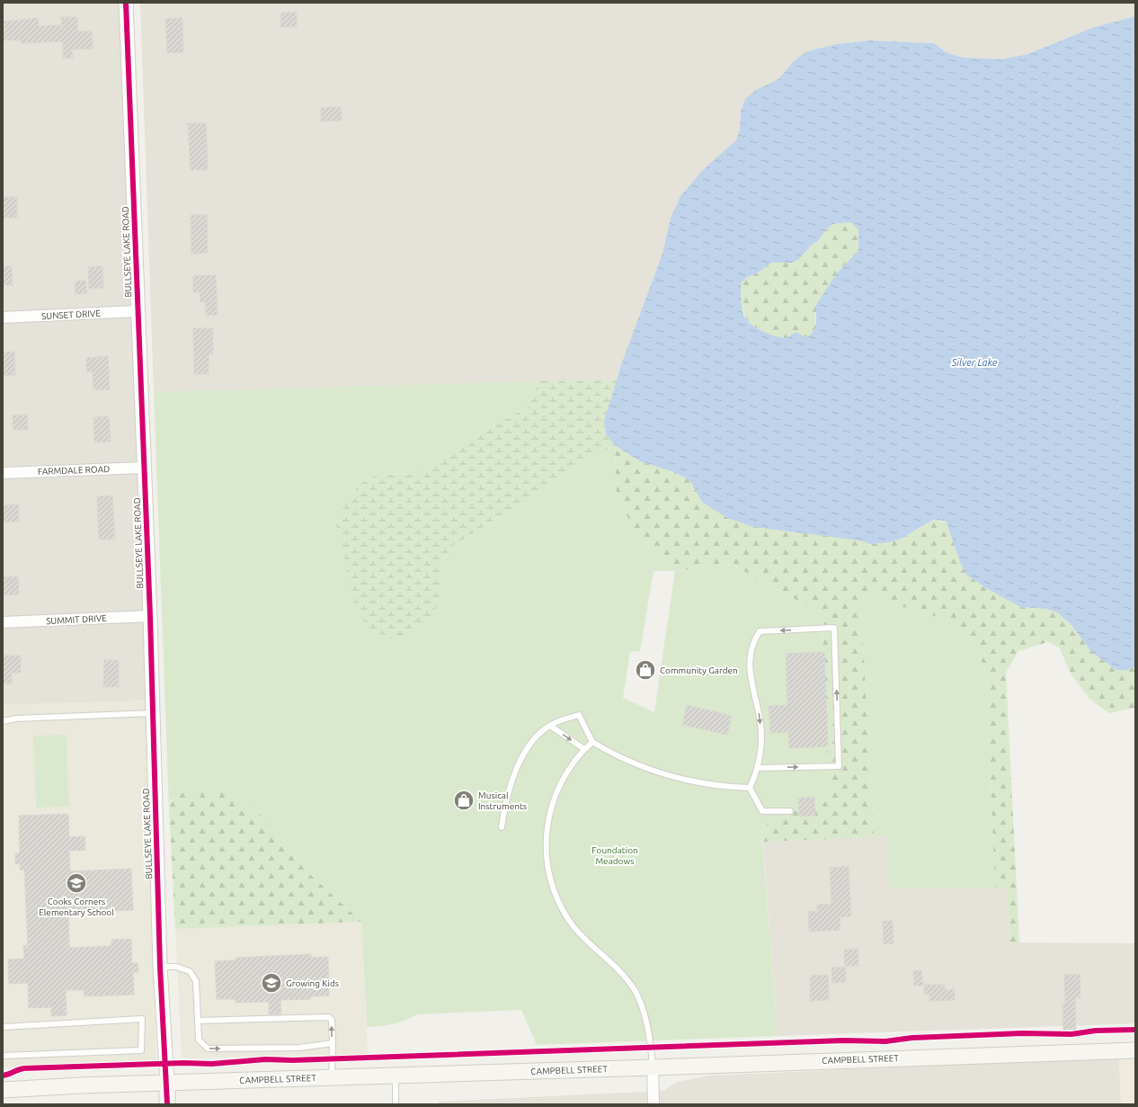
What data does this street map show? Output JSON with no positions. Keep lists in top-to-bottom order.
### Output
{
  "streets": {
    "main road": ["CAMPBELL STREET"],
    "street": [
      "BULLSEYE LAKE ROAD",
      "SUNSET DRIVE",
      "FARMDALE ROAD",
      "SUMMIT DRIVE"
    ]
  },
  "crossings": [
    ["BULLSEYE LAKE ROAD", "SUNSET DRIVE"],
    ["BULLSEYE LAKE ROAD", "FARMDALE ROAD"],
    ["BULLSEYE LAKE ROAD", "SUMMIT DRIVE"],
    ["BULLSEYE LAKE ROAD", "CAMPBELL STREET"]
  ],
  "water": ["Silver Lake"],
  "parks": ["Foundation Meadows"],
  "places": {
    "shop": ["Community Garden", "Musical Instruments"],
    "school or university": ["Cooks Corners Elementary School", "Growing Kids"]
  }
}
